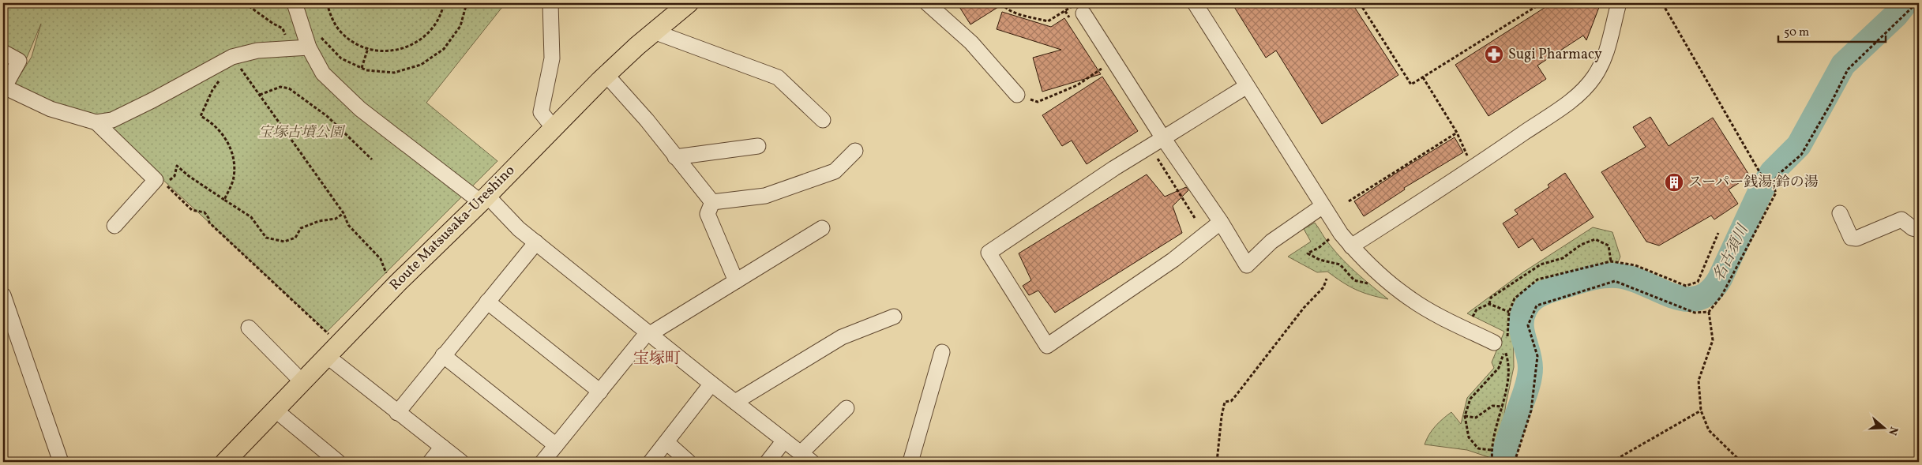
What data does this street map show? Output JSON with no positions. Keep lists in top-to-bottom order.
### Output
{
  "streets": {
    "main road": ["Route Matsusaka-Ureshino"]
  },
  "districts": ["宝塚町"],
  "water": ["名古須川"],
  "parks": ["宝塚古墳公園"],
  "places": {
    "pharmacy": ["Sugi Pharmacy"],
    "building": ["スーパー銭湯;鈴の湯"]
  },
  "scale_bar": "50 m",
  "north": "right"
}
